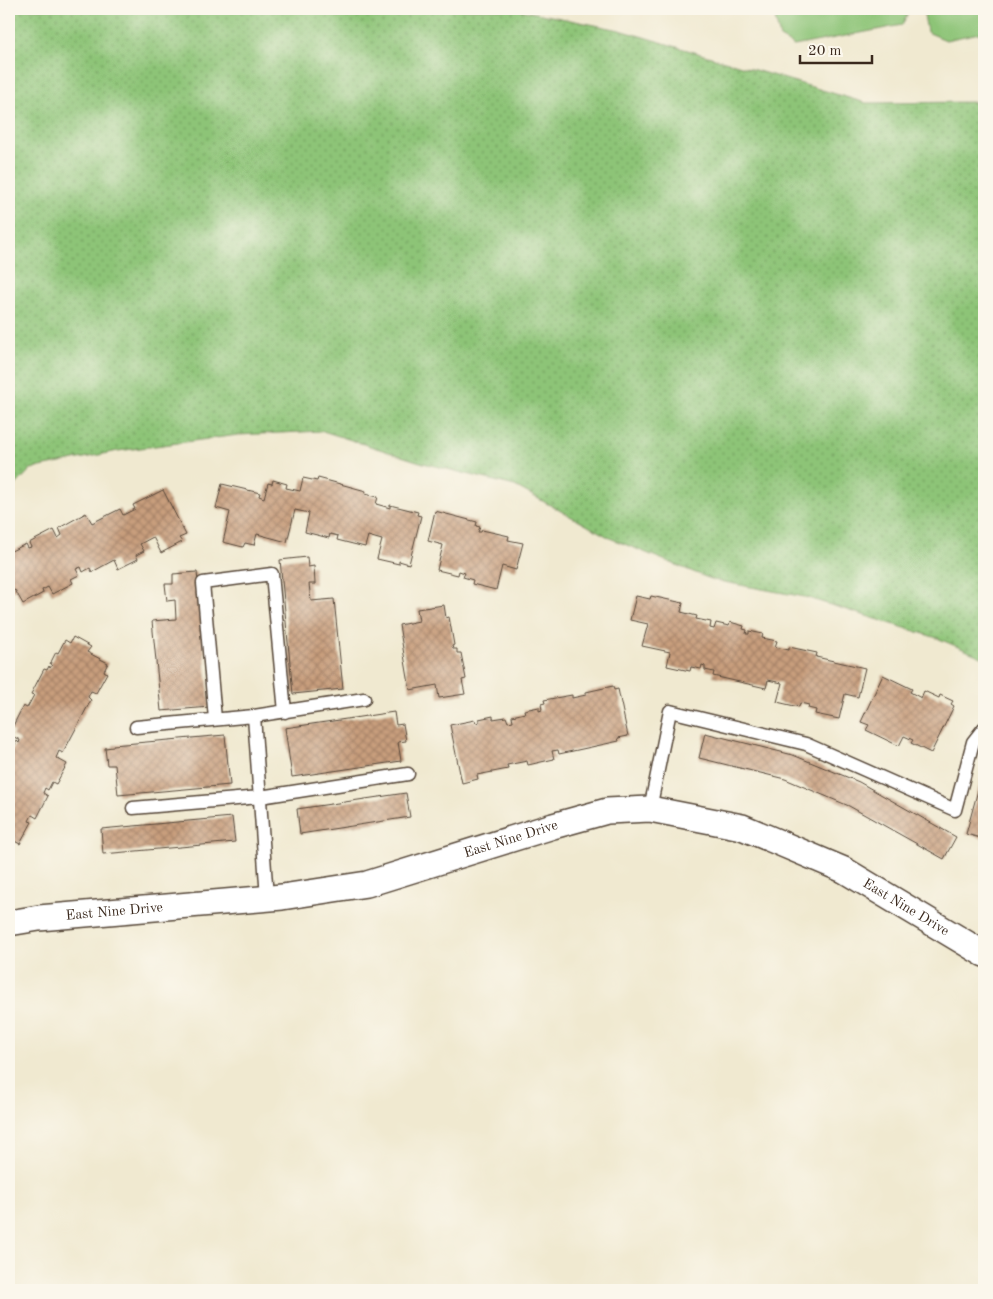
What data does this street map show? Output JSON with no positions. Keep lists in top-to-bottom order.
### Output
{
  "streets": {
    "street": ["East Nine Drive"]
  },
  "scale_bar": "20 m"
}
